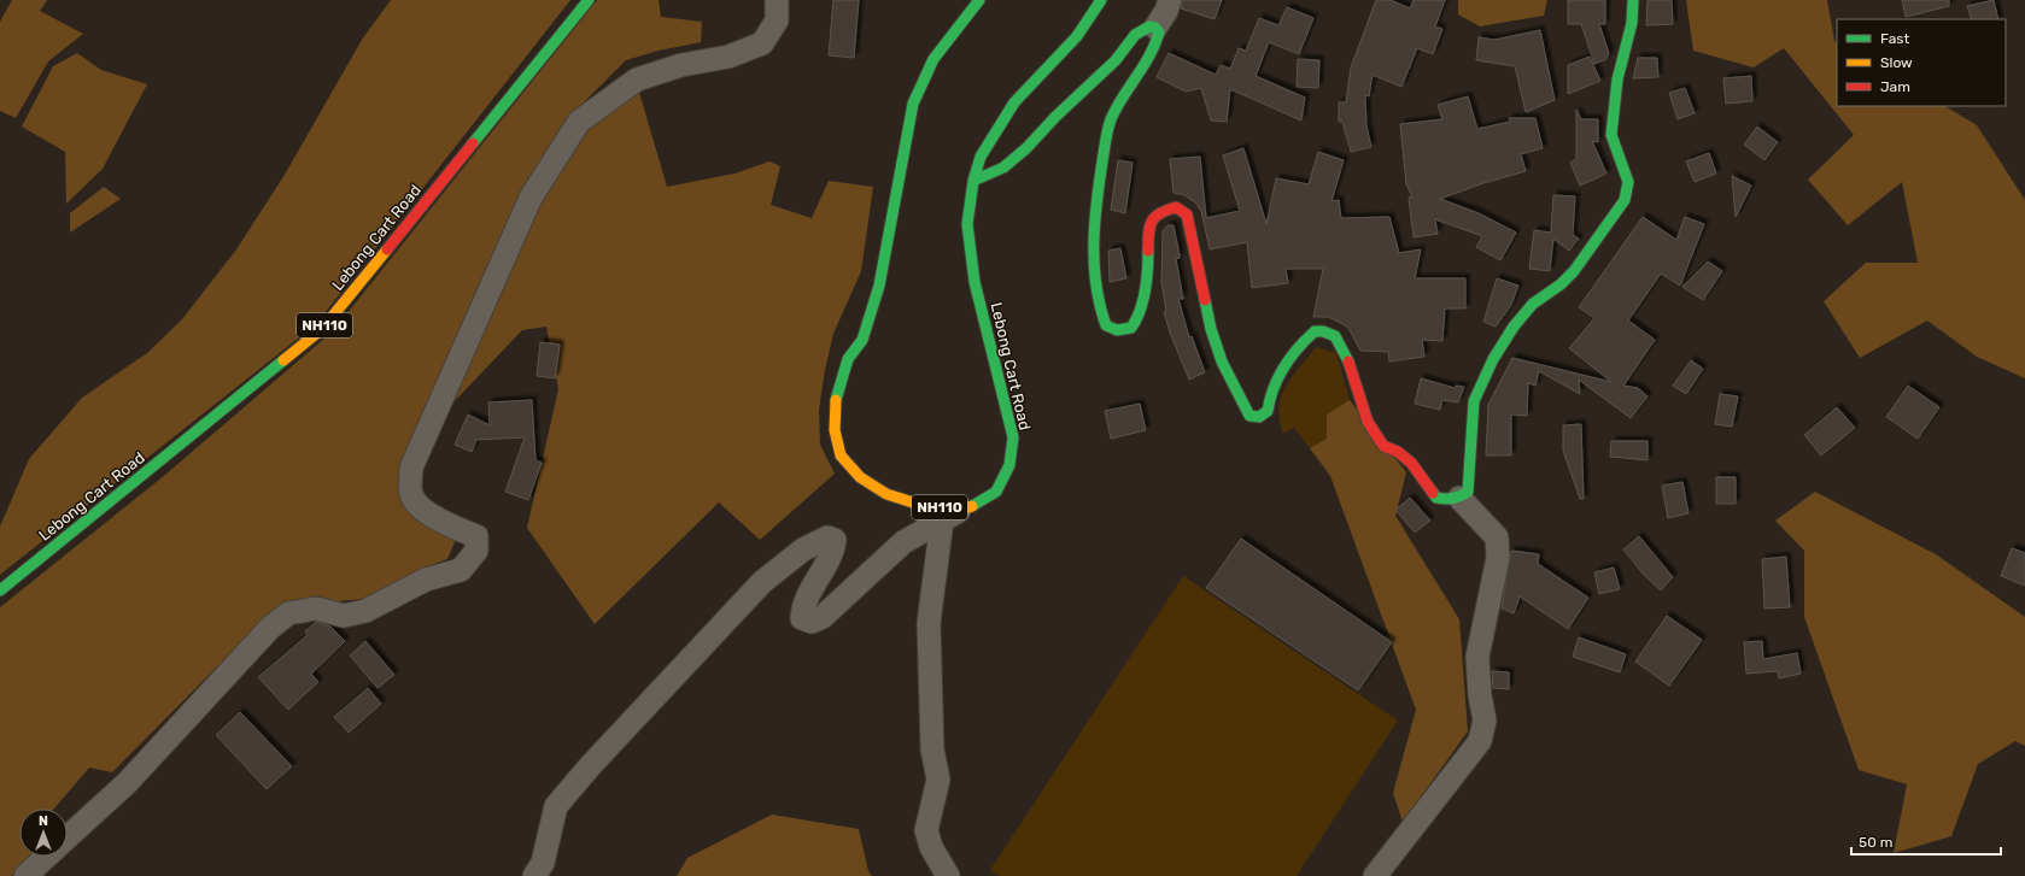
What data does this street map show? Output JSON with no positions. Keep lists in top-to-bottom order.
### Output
{
  "streets": {
    "main road": ["Lebong Cart Road", "NH110"]
  },
  "crossings": [
    ["Lebong Cart Road", "NH110"]
  ],
  "legend": ["Fast", "Slow", "Jam"],
  "scale_bar": "50 m",
  "north": "top"
}
